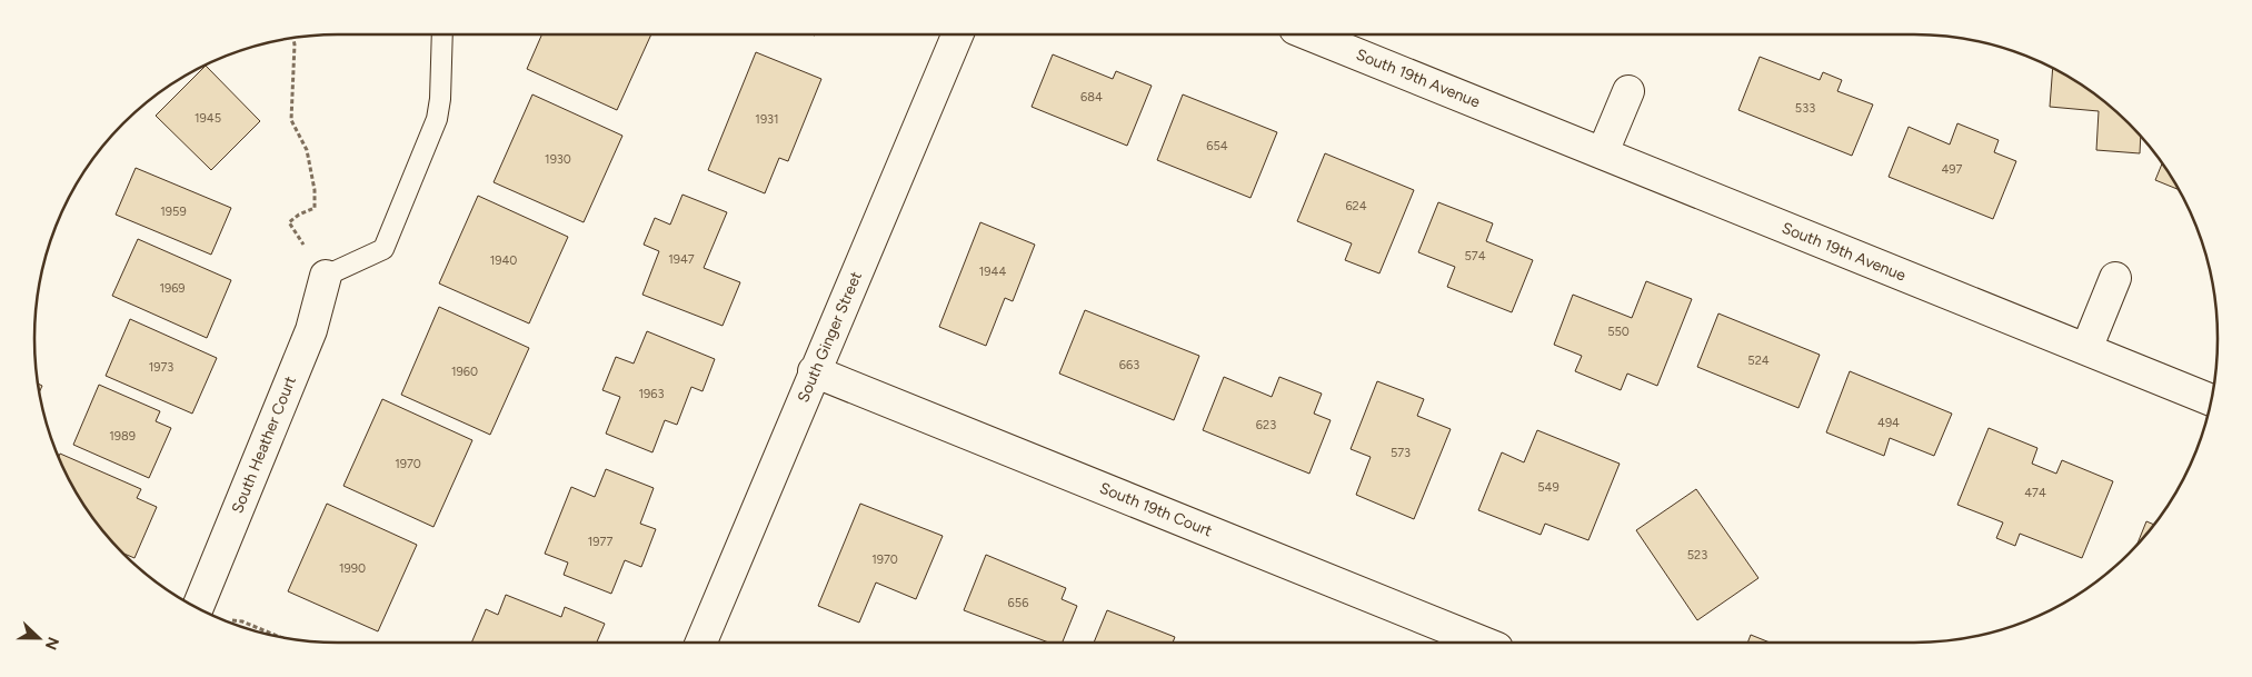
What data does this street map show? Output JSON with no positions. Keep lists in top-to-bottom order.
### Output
{
  "streets": {
    "street": [
      "South 19th Avenue",
      "South Ginger Street",
      "South Heather Court",
      "South 19th Court"
    ]
  },
  "crossings": [
    ["South Ginger Street", "South 19th Court"]
  ],
  "house_numbers": [
    "684",
    "533",
    "1945",
    "1931",
    "654",
    "1930",
    "497",
    "624",
    "1959",
    "574",
    "1947",
    "1940",
    "1944",
    "1969",
    "550",
    "524",
    "663",
    "1973",
    "1960",
    "1963",
    "494",
    "623",
    "1989",
    "573",
    "1970",
    "549",
    "474",
    "1977",
    "523",
    "1970",
    "1990",
    "656"
  ],
  "north": "right"
}
